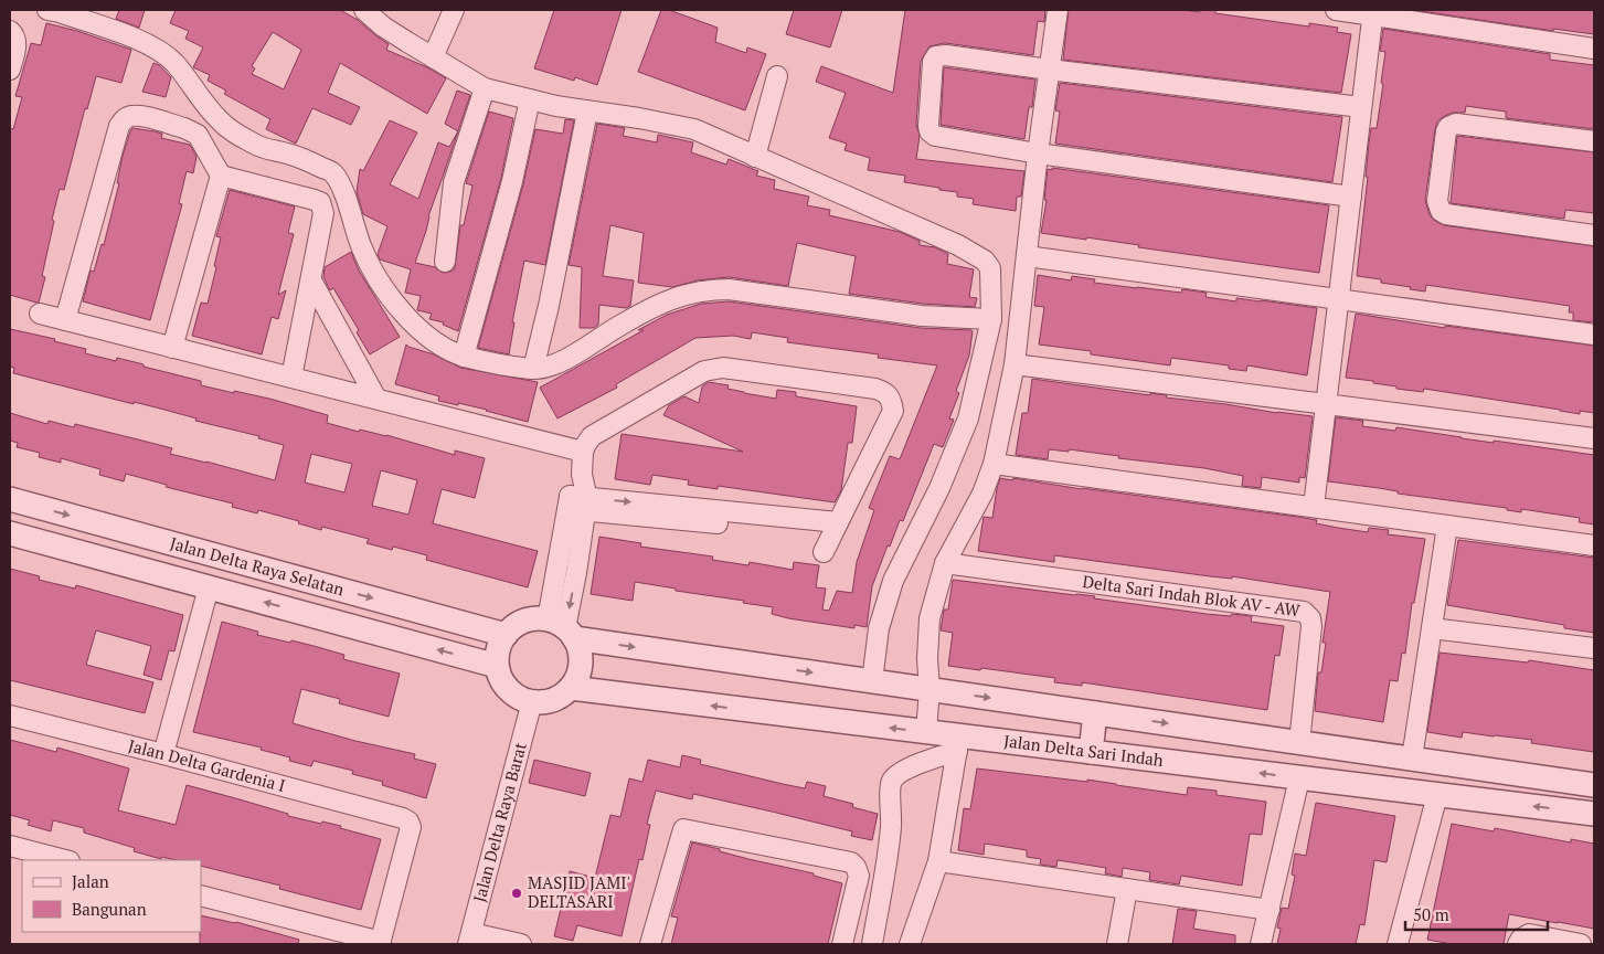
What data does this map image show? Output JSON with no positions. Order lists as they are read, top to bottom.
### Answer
{
  "streets": {
    "street": [
      "Jalan Delta Raya Selatan",
      "Delta Sari Indah Blok AV - AW",
      "Jalan Delta Sari Indah",
      "Jalan Delta Gardenia I",
      "Jalan Delta Raya Barat"
    ]
  },
  "crossings": [
    ["Jalan Delta Raya Selatan", "Jalan Delta Sari Indah"],
    ["Jalan Delta Raya Selatan", "Jalan Delta Raya Barat"],
    ["Jalan Delta Sari Indah", "Jalan Delta Raya Barat"]
  ],
  "places": ["MASJID JAMI' DELTASARI"],
  "legend": ["Jalan", "Bangunan"],
  "scale_bar": "50 m"
}
